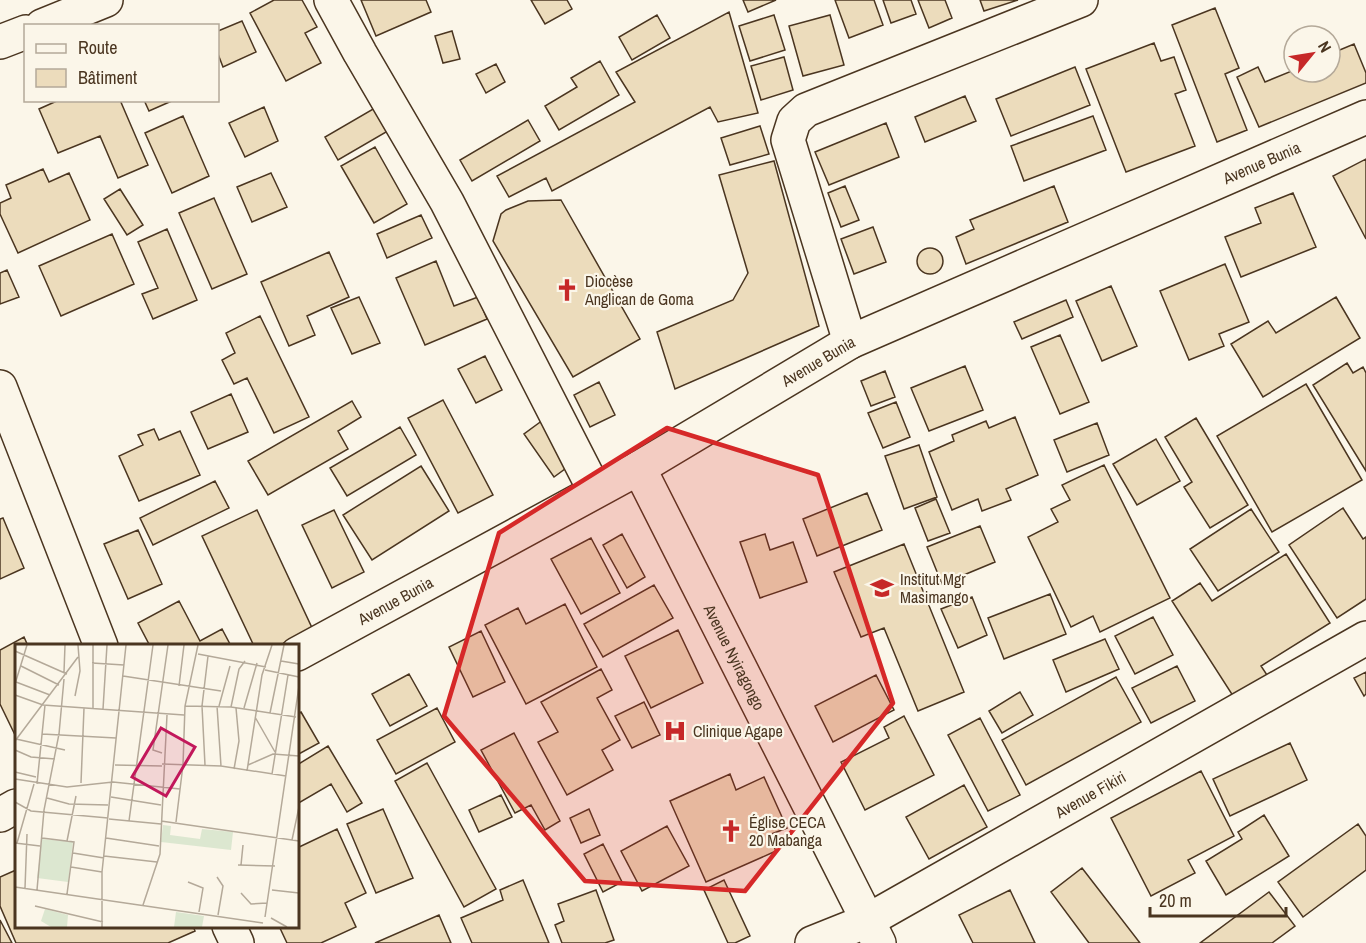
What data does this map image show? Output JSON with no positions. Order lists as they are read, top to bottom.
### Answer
{
  "streets": {
    "street": ["Avenue Bunia", "Avenue Nyiragongo", "Avenue Fikiri"]
  },
  "crossings": [
    ["Avenue Bunia", "Avenue Nyiragongo"],
    ["Avenue Nyiragongo", "Avenue Fikiri"]
  ],
  "places": {
    "church": ["Diocèse Anglican de Goma", "Église CECA 20 Mabanga"],
    "school or university": ["Institut Mgr Masimango"],
    "hospital": ["Clinique Agape"]
  },
  "legend": ["Route", "Bâtiment"],
  "scale_bar": "20 m",
  "north": "top right"
}
